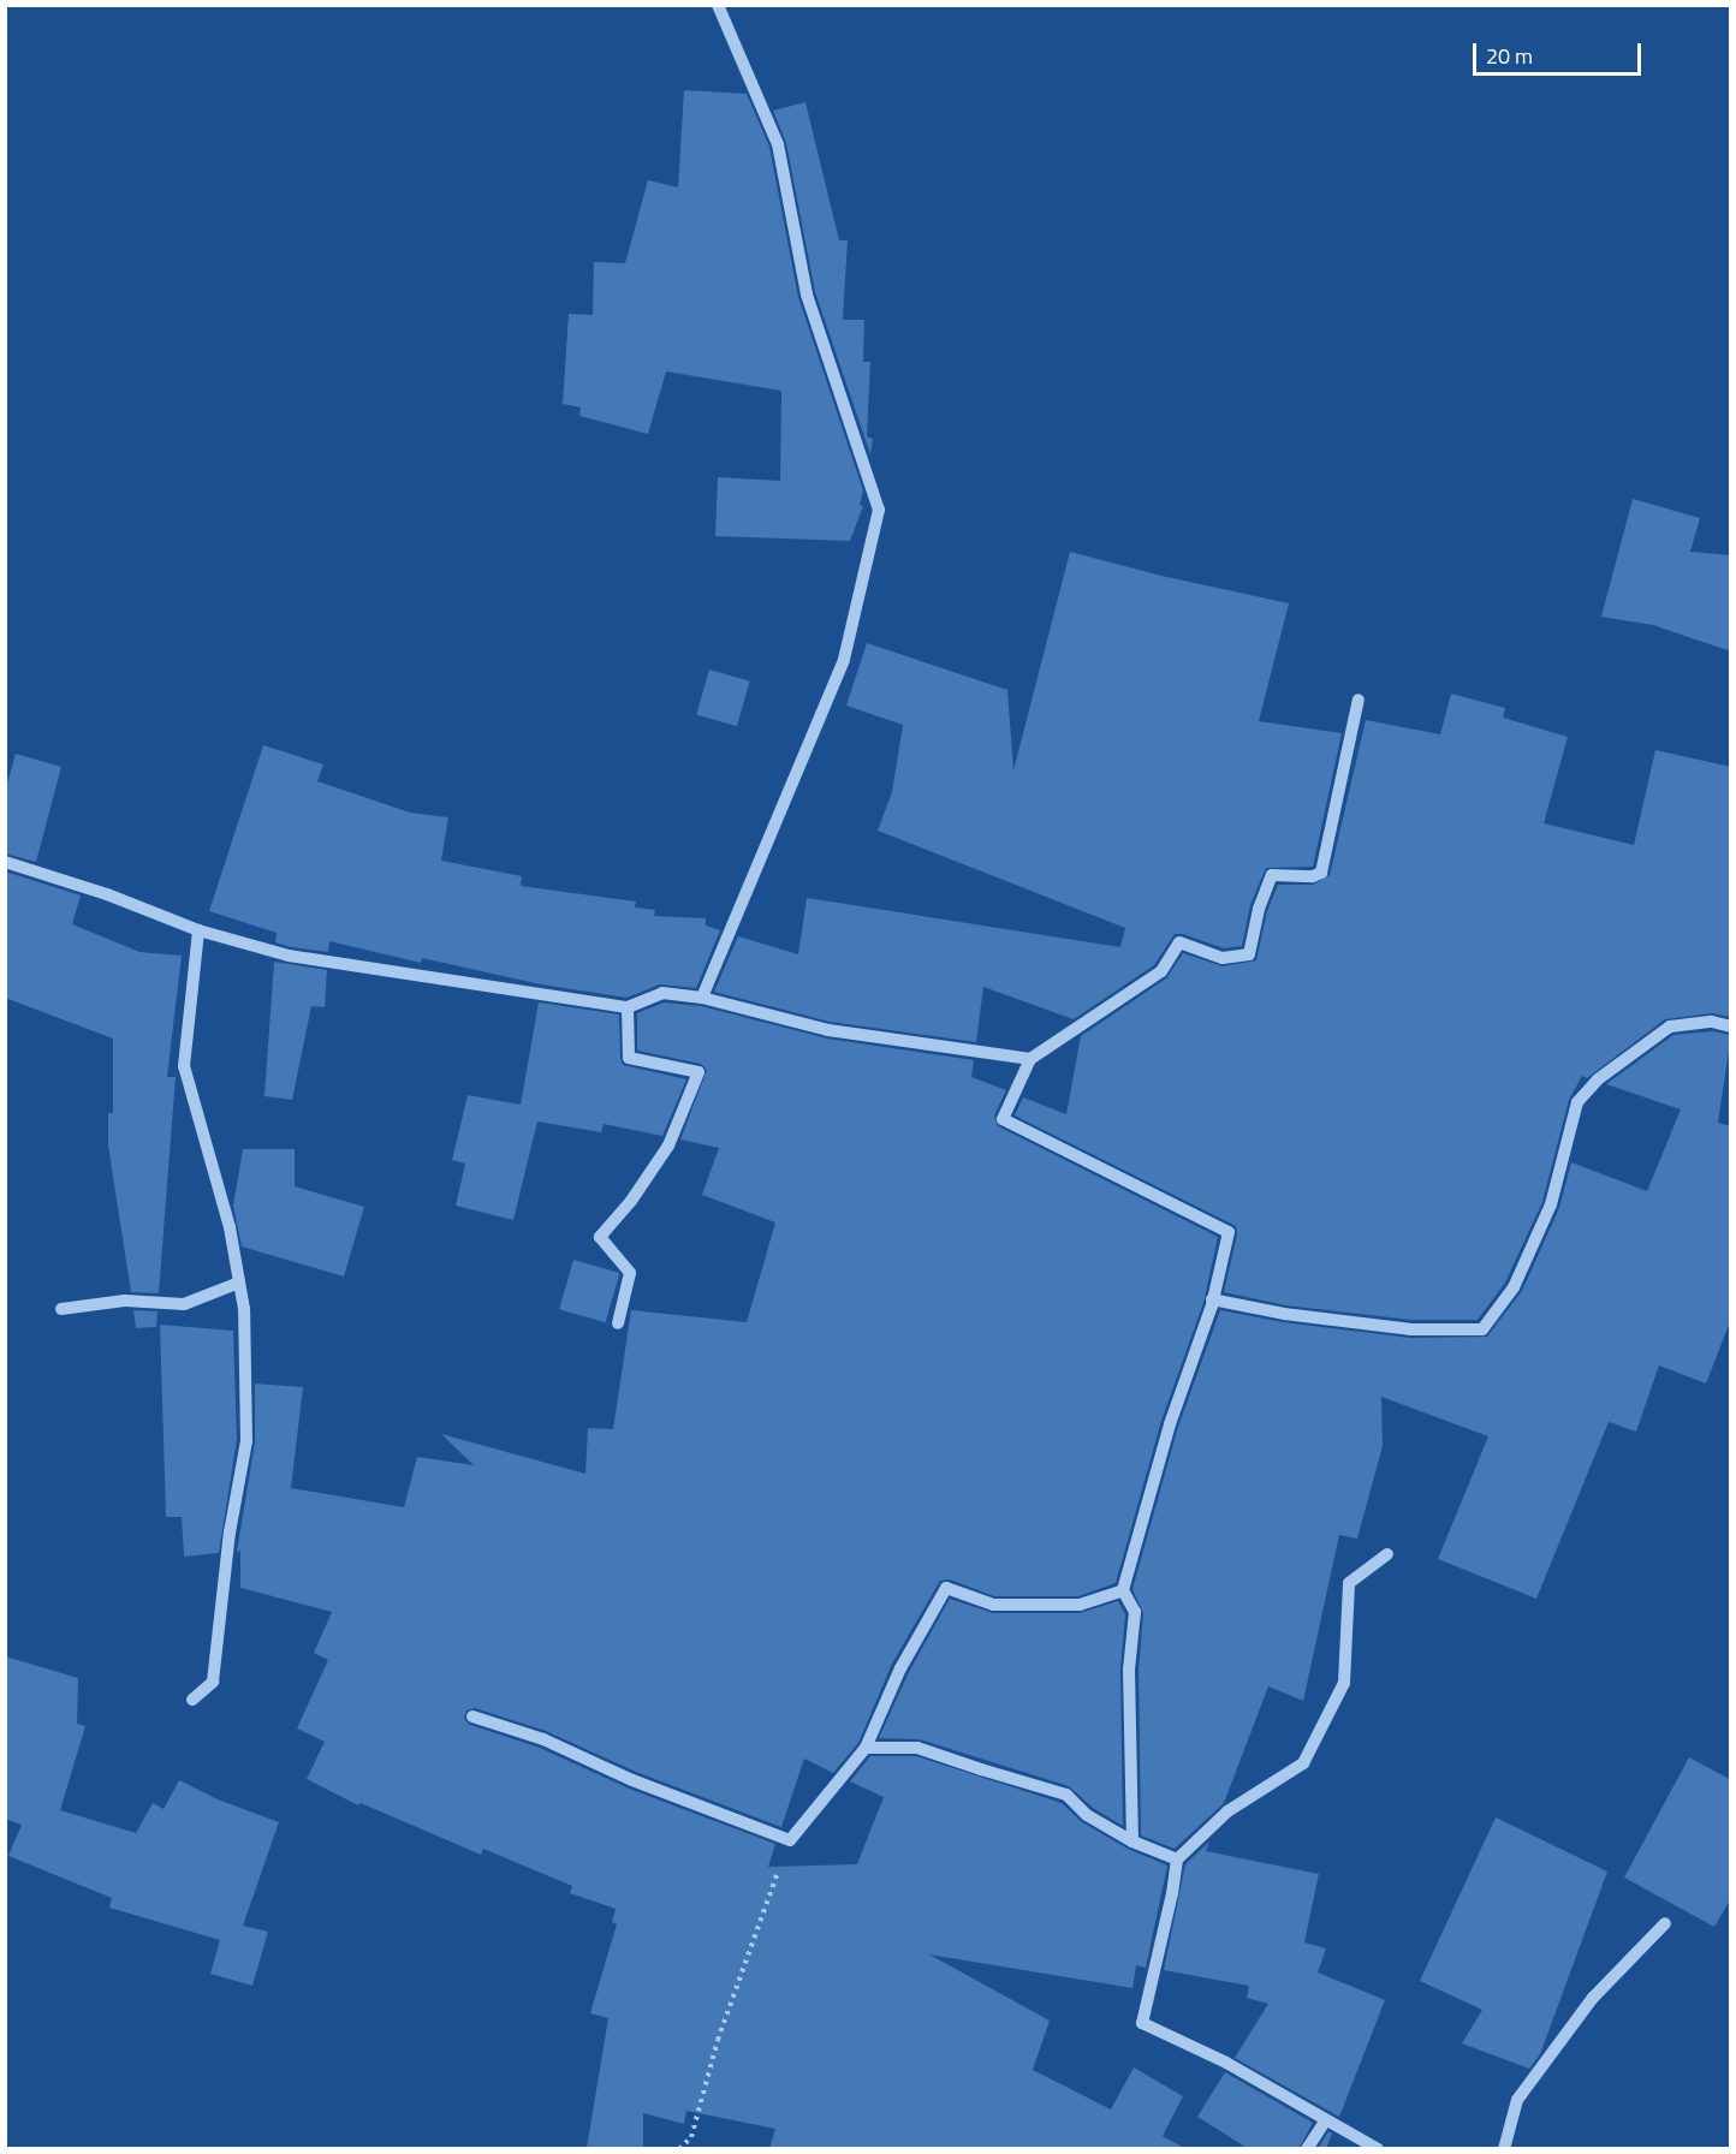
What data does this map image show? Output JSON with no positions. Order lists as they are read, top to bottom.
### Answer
{
  "scale_bar": "20 m"
}
